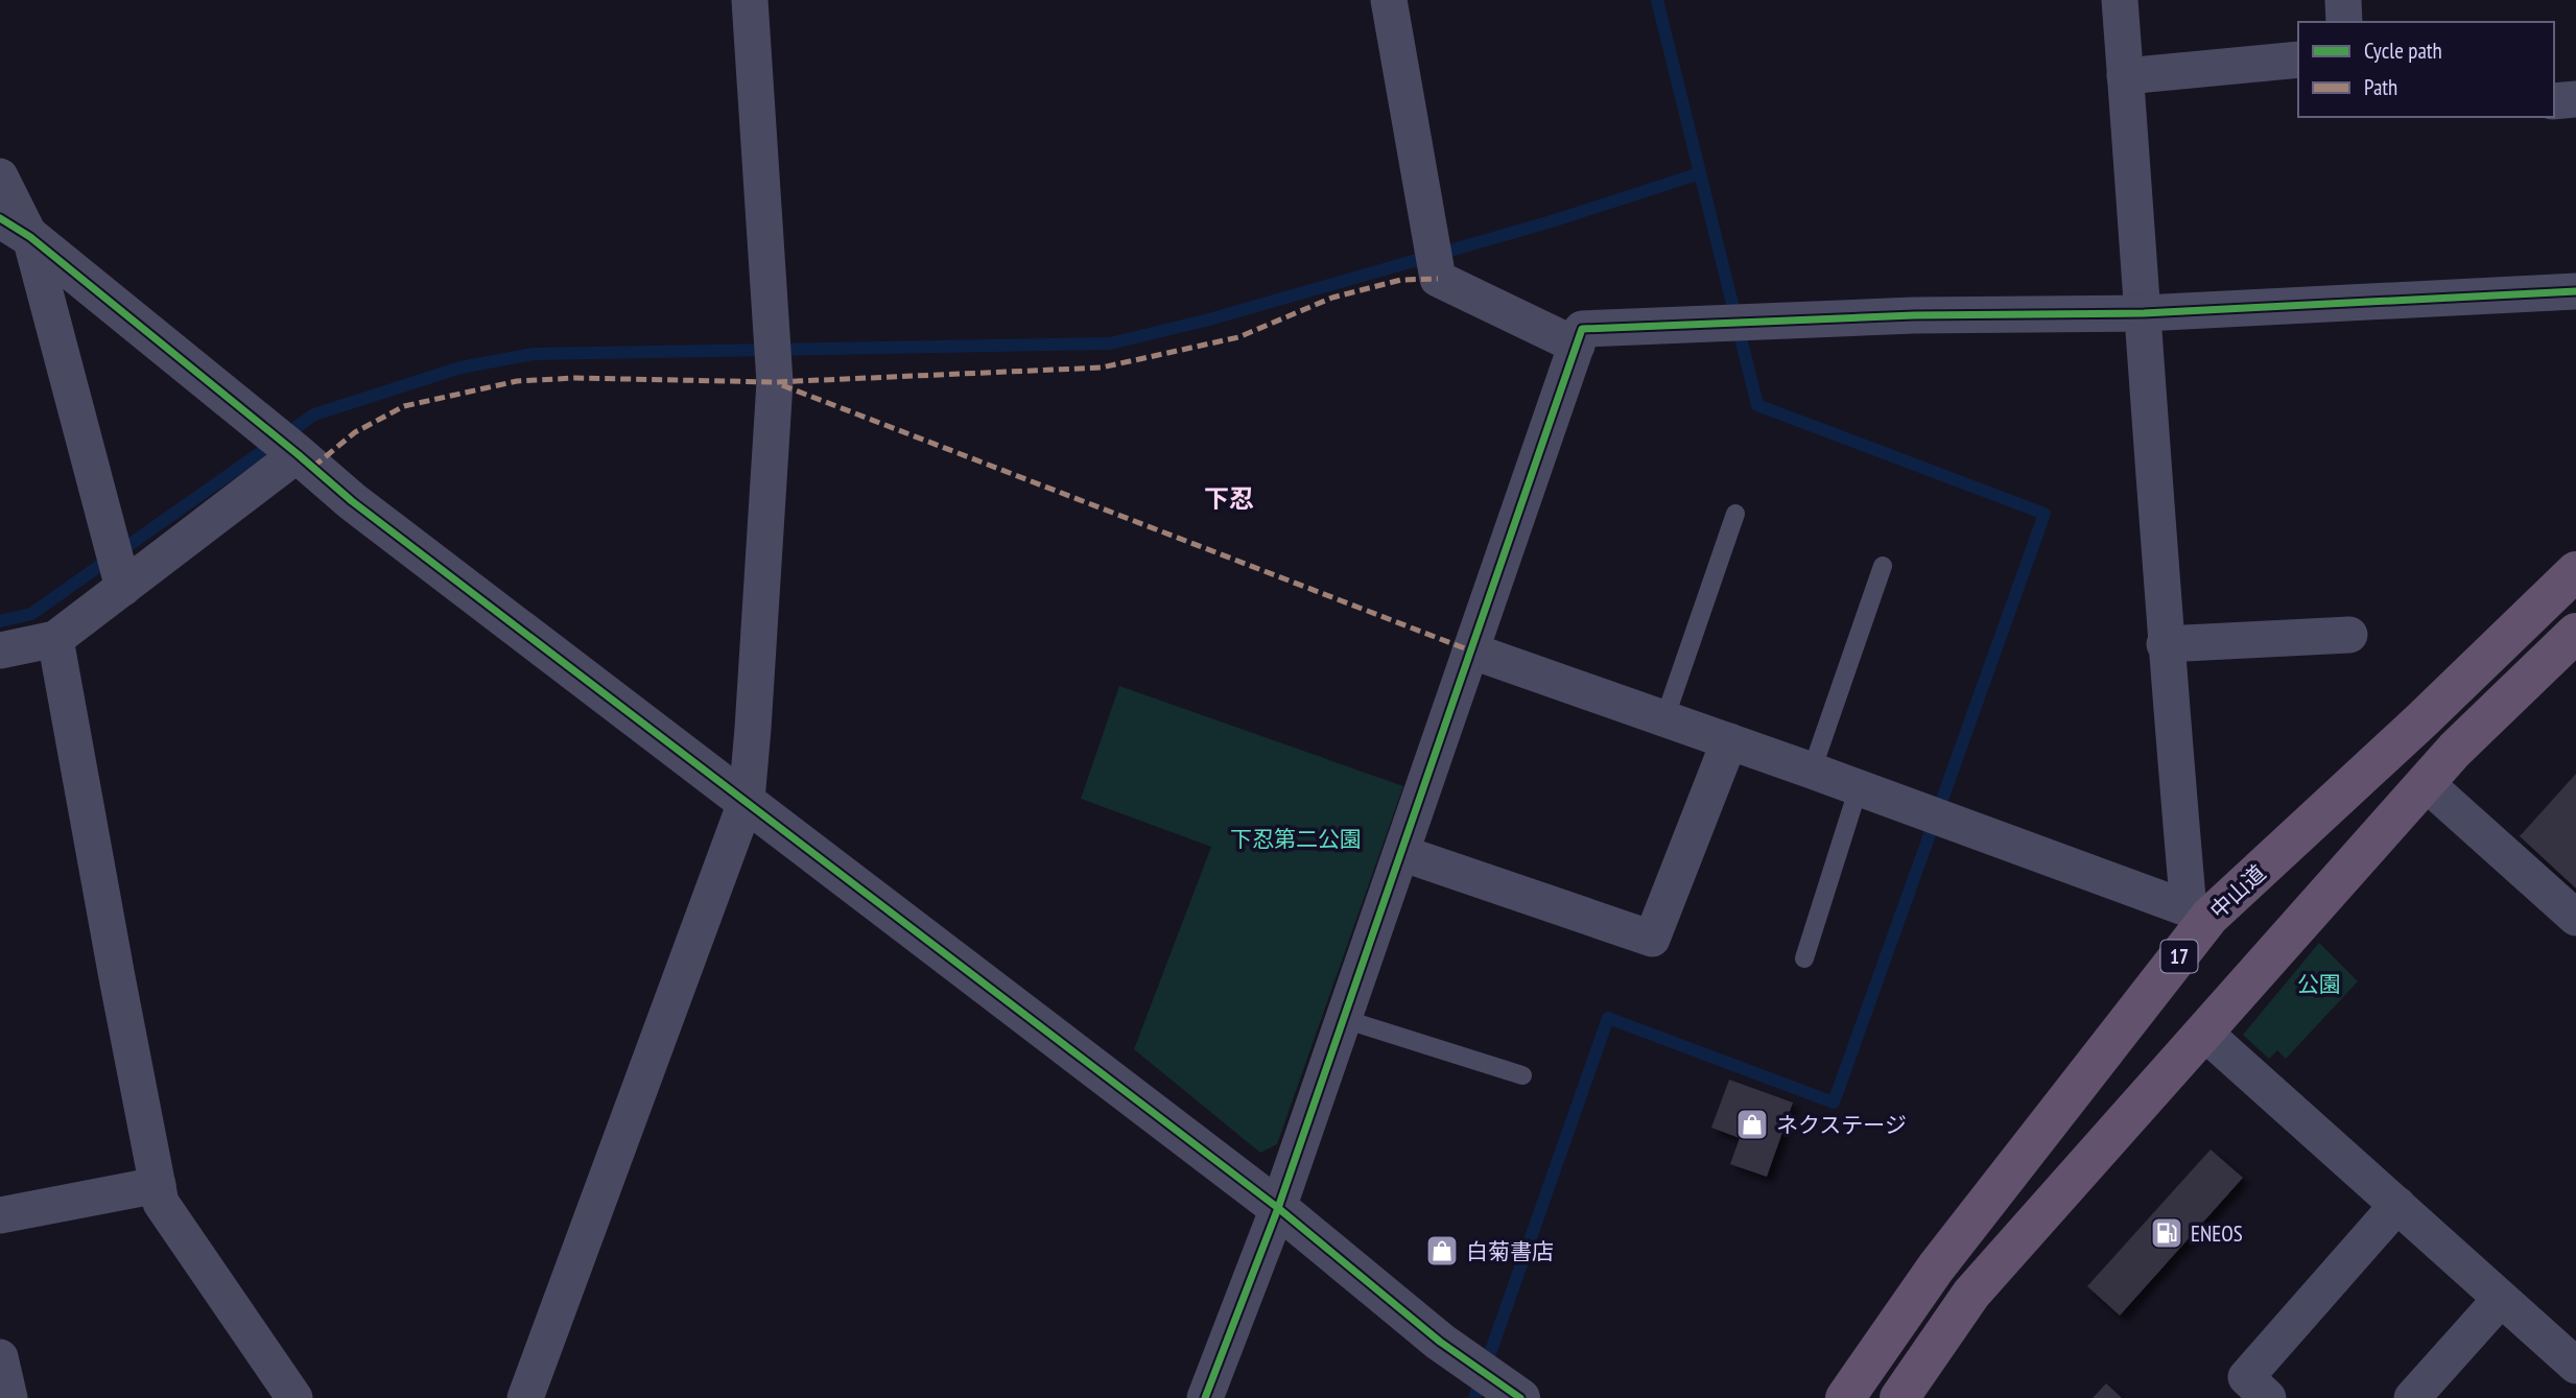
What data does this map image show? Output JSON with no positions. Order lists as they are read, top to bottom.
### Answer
{
  "streets": {
    "highway": ["中山道", "17"]
  },
  "districts": ["下忍"],
  "parks": ["下忍第二公園", "公園"],
  "places": {
    "shop": ["ネクステージ", "白菊書店"],
    "fuel station": ["ENEOS"]
  },
  "legend": ["Cycle path", "Path"]
}
